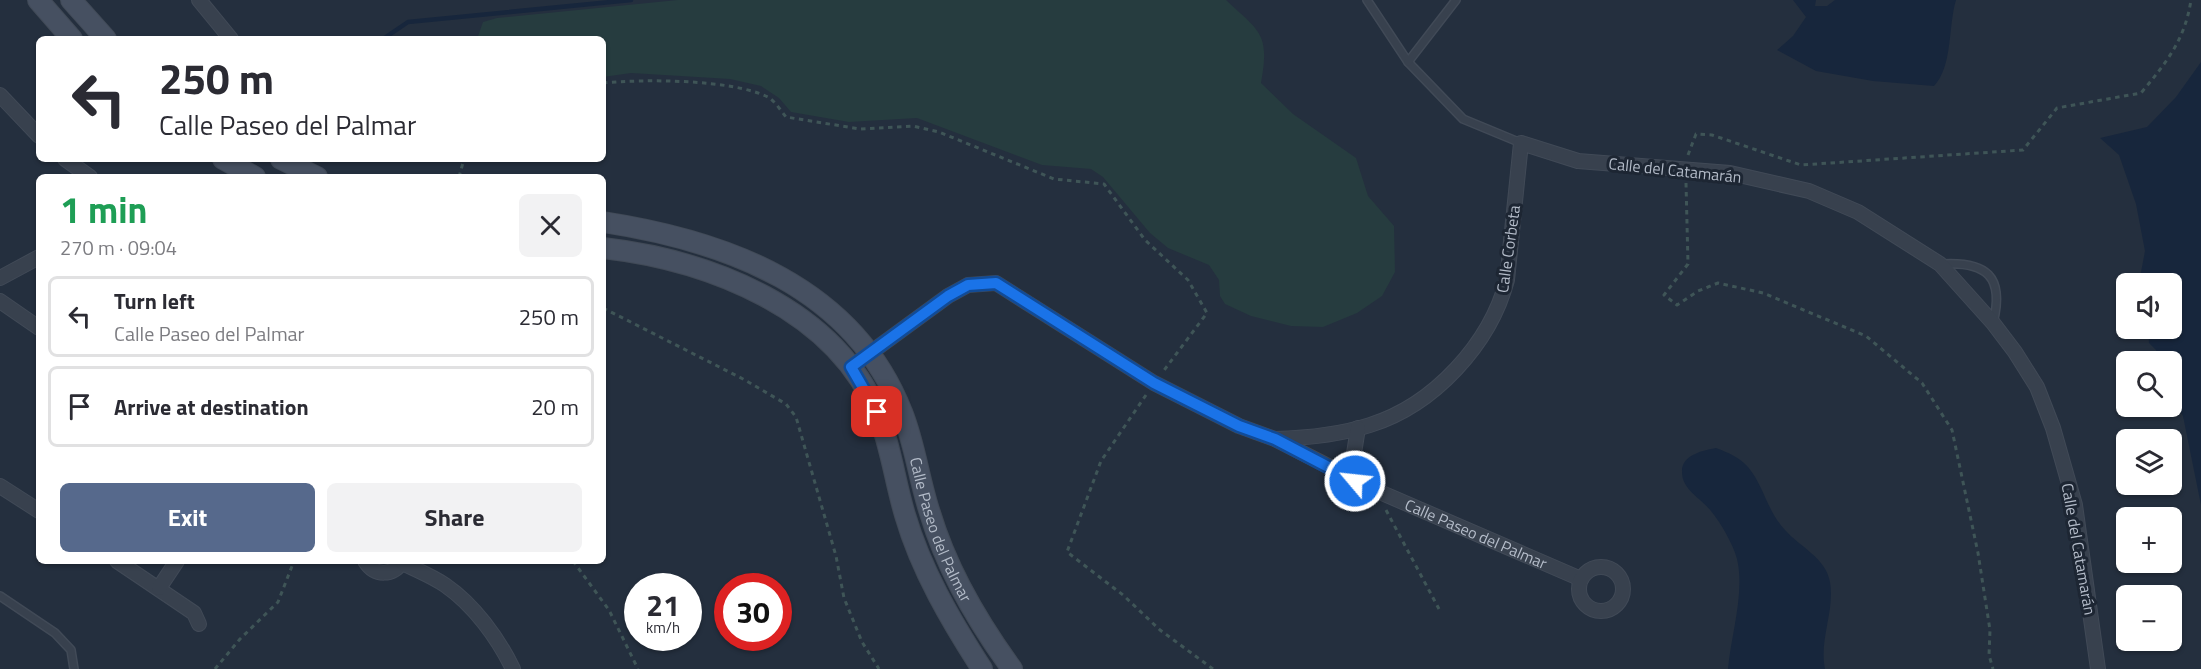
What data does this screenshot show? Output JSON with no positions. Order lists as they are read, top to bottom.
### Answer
{
  "streets": {
    "street": ["Calle del Catamarán", "Calle Corbeta", "Calle Paseo del Palmar"]
  },
  "crossings": [
    ["Calle del Catamarán", "Calle Corbeta"],
    ["Calle Corbeta", "Calle Paseo del Palmar"]
  ],
  "page": {
    "turn": ["250 m", "Calle Paseo del Palmar"],
    "heading": ["1 min", "270 m · 09:04"],
    "map_buttons": ["+", "−"],
    "list": [
      {
        "name": "Turn left",
        "note": "Calle Paseo del Palmar",
        "value": "250 m"
      },
      {
        "name": "Arrive at destination",
        "value": "20 m"
      }
    ],
    "buttons": ["Exit", "Share"],
    "speed": "21 km/h",
    "limit": "30"
  }
}
